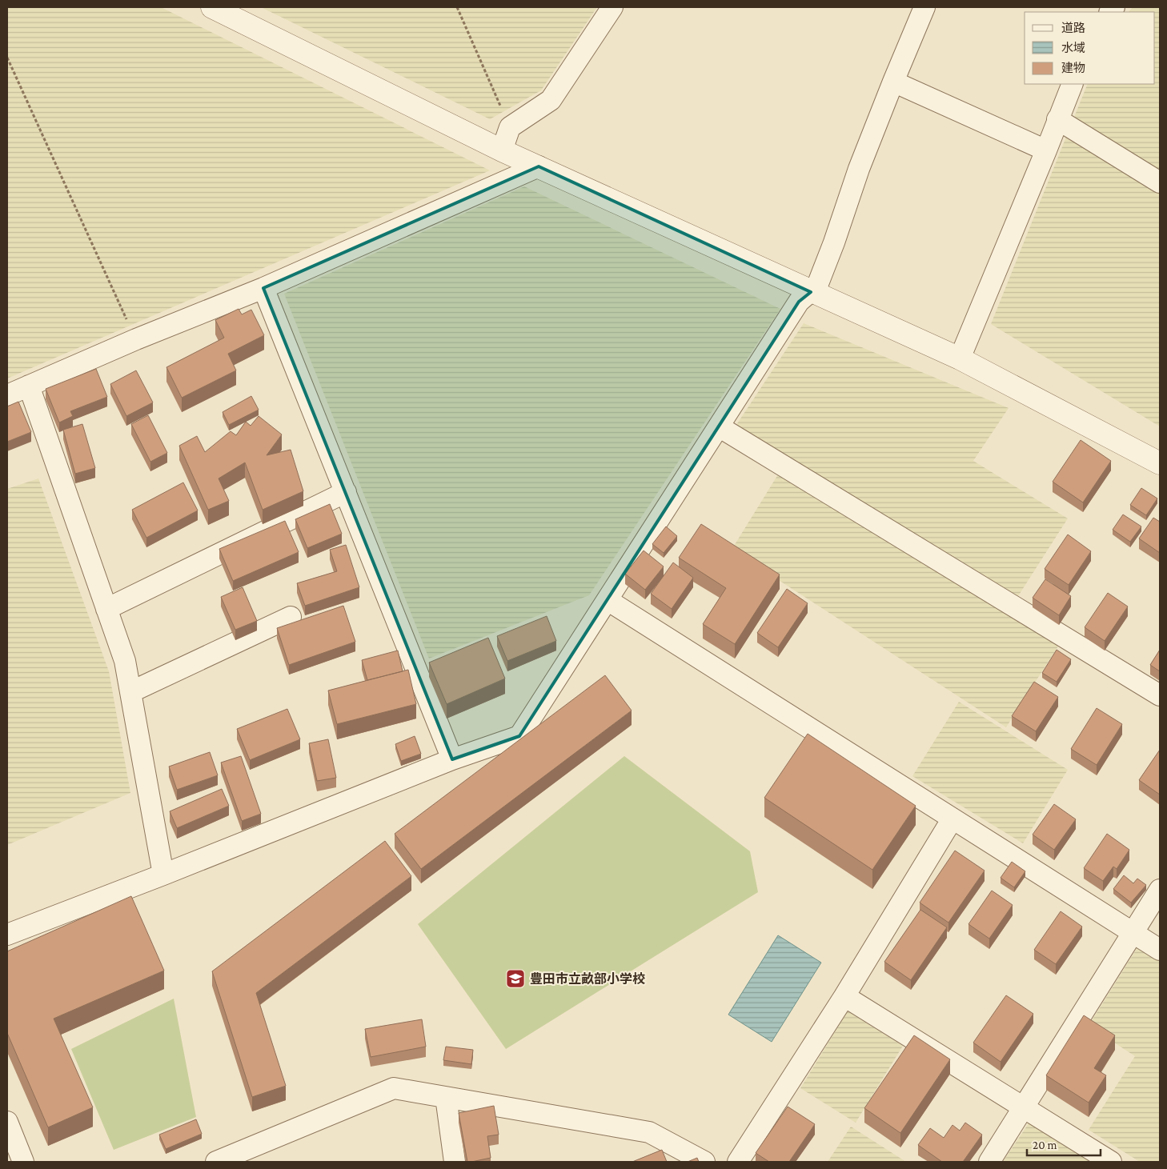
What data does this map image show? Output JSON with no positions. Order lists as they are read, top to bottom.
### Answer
{
  "places": {
    "school or university": ["豊田市立畝部小学校"]
  },
  "legend": ["道路", "水域", "建物"],
  "scale_bar": "20 m"
}
